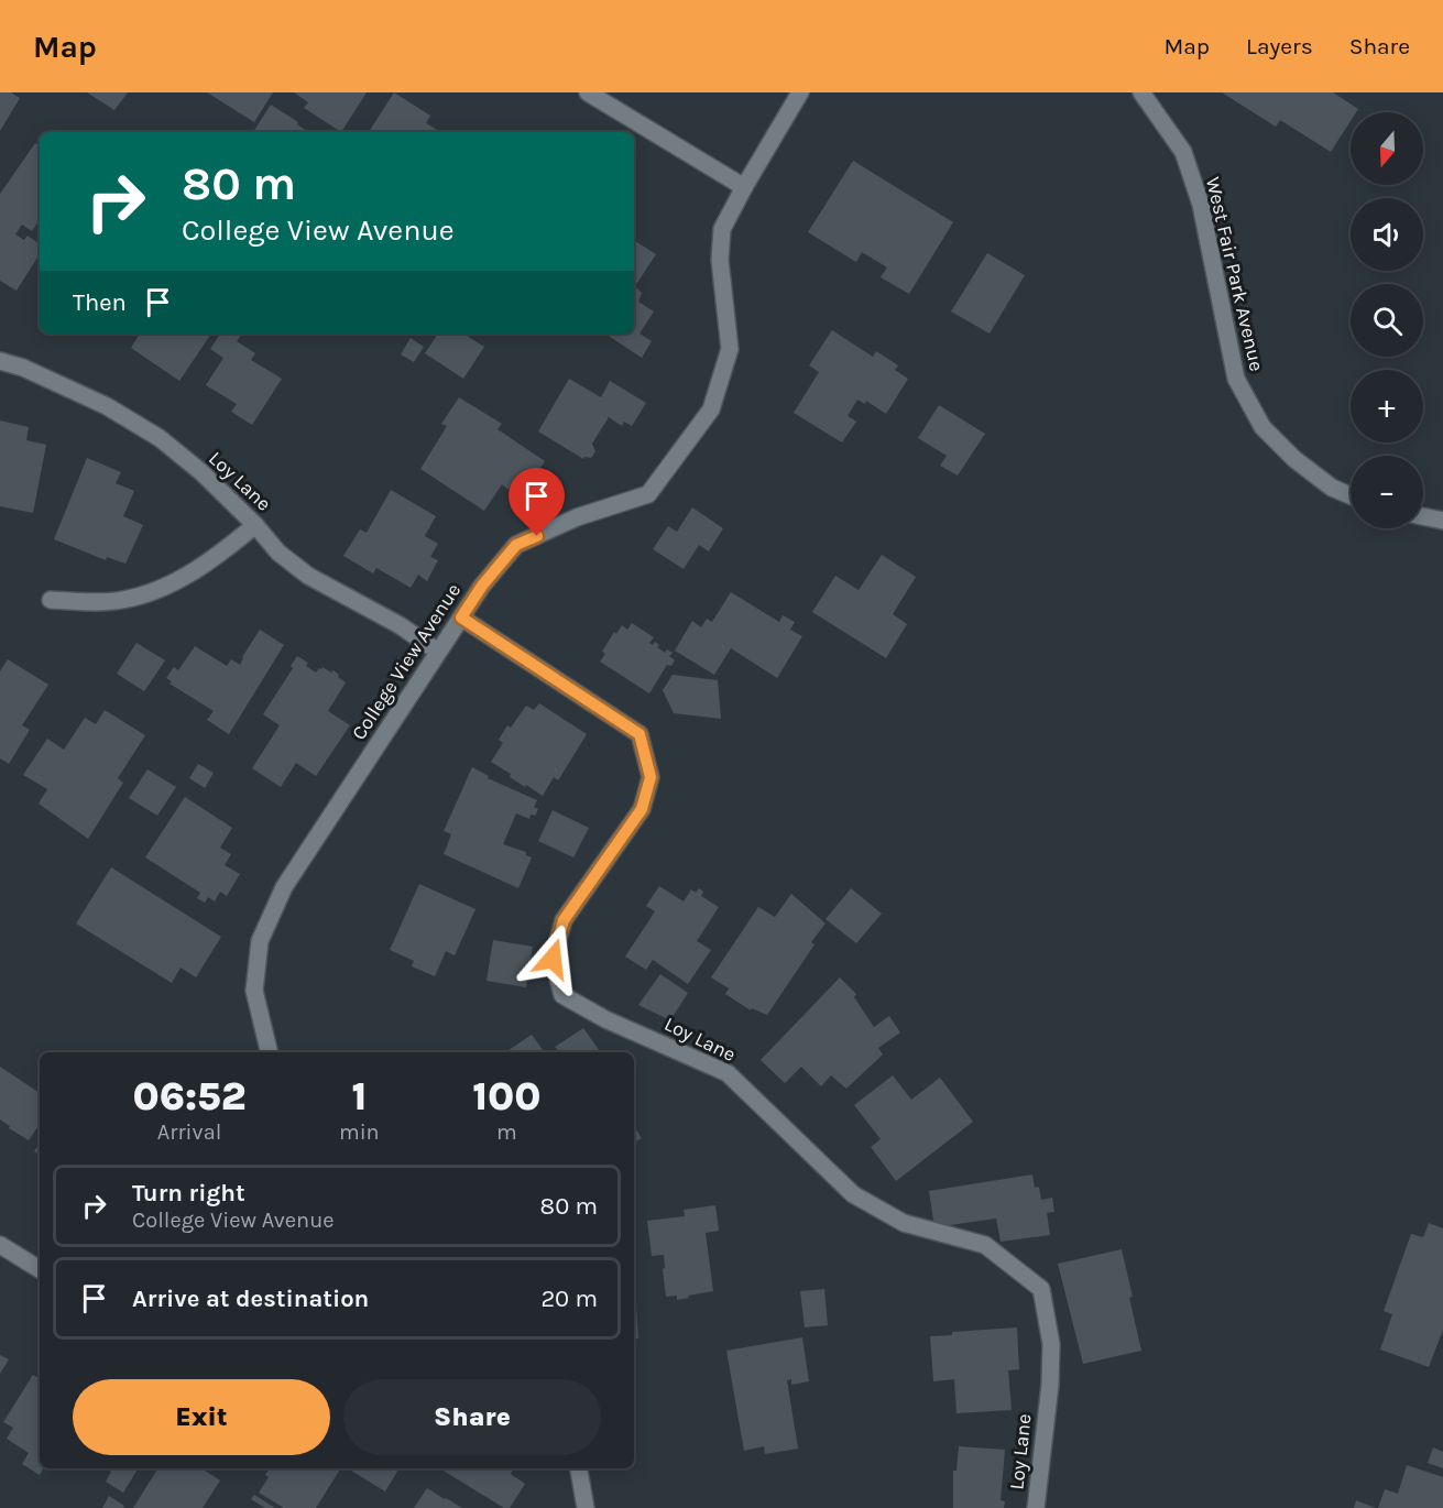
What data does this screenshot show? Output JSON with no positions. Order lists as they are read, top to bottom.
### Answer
{
  "streets": {
    "street": ["West Fair Park Avenue", "Loy Lane", "College View Avenue"]
  },
  "crossings": [
    ["Loy Lane", "College View Avenue"]
  ],
  "north": "bottom",
  "page": {
    "header": "Map",
    "nav": ["Map", "Layers", "Share"],
    "map_buttons": ["+", "−"],
    "turn": ["80 m", "College View Avenue"],
    "then": "Then",
    "eta": [
      "06:52",
      "Arrival",
      "1",
      "min",
      "100",
      "m"
    ],
    "list": [
      {
        "name": "Turn right",
        "note": "College View Avenue",
        "value": "80 m"
      },
      {
        "name": "Arrive at destination",
        "value": "20 m"
      }
    ],
    "buttons": ["Exit", "Share"]
  }
}
